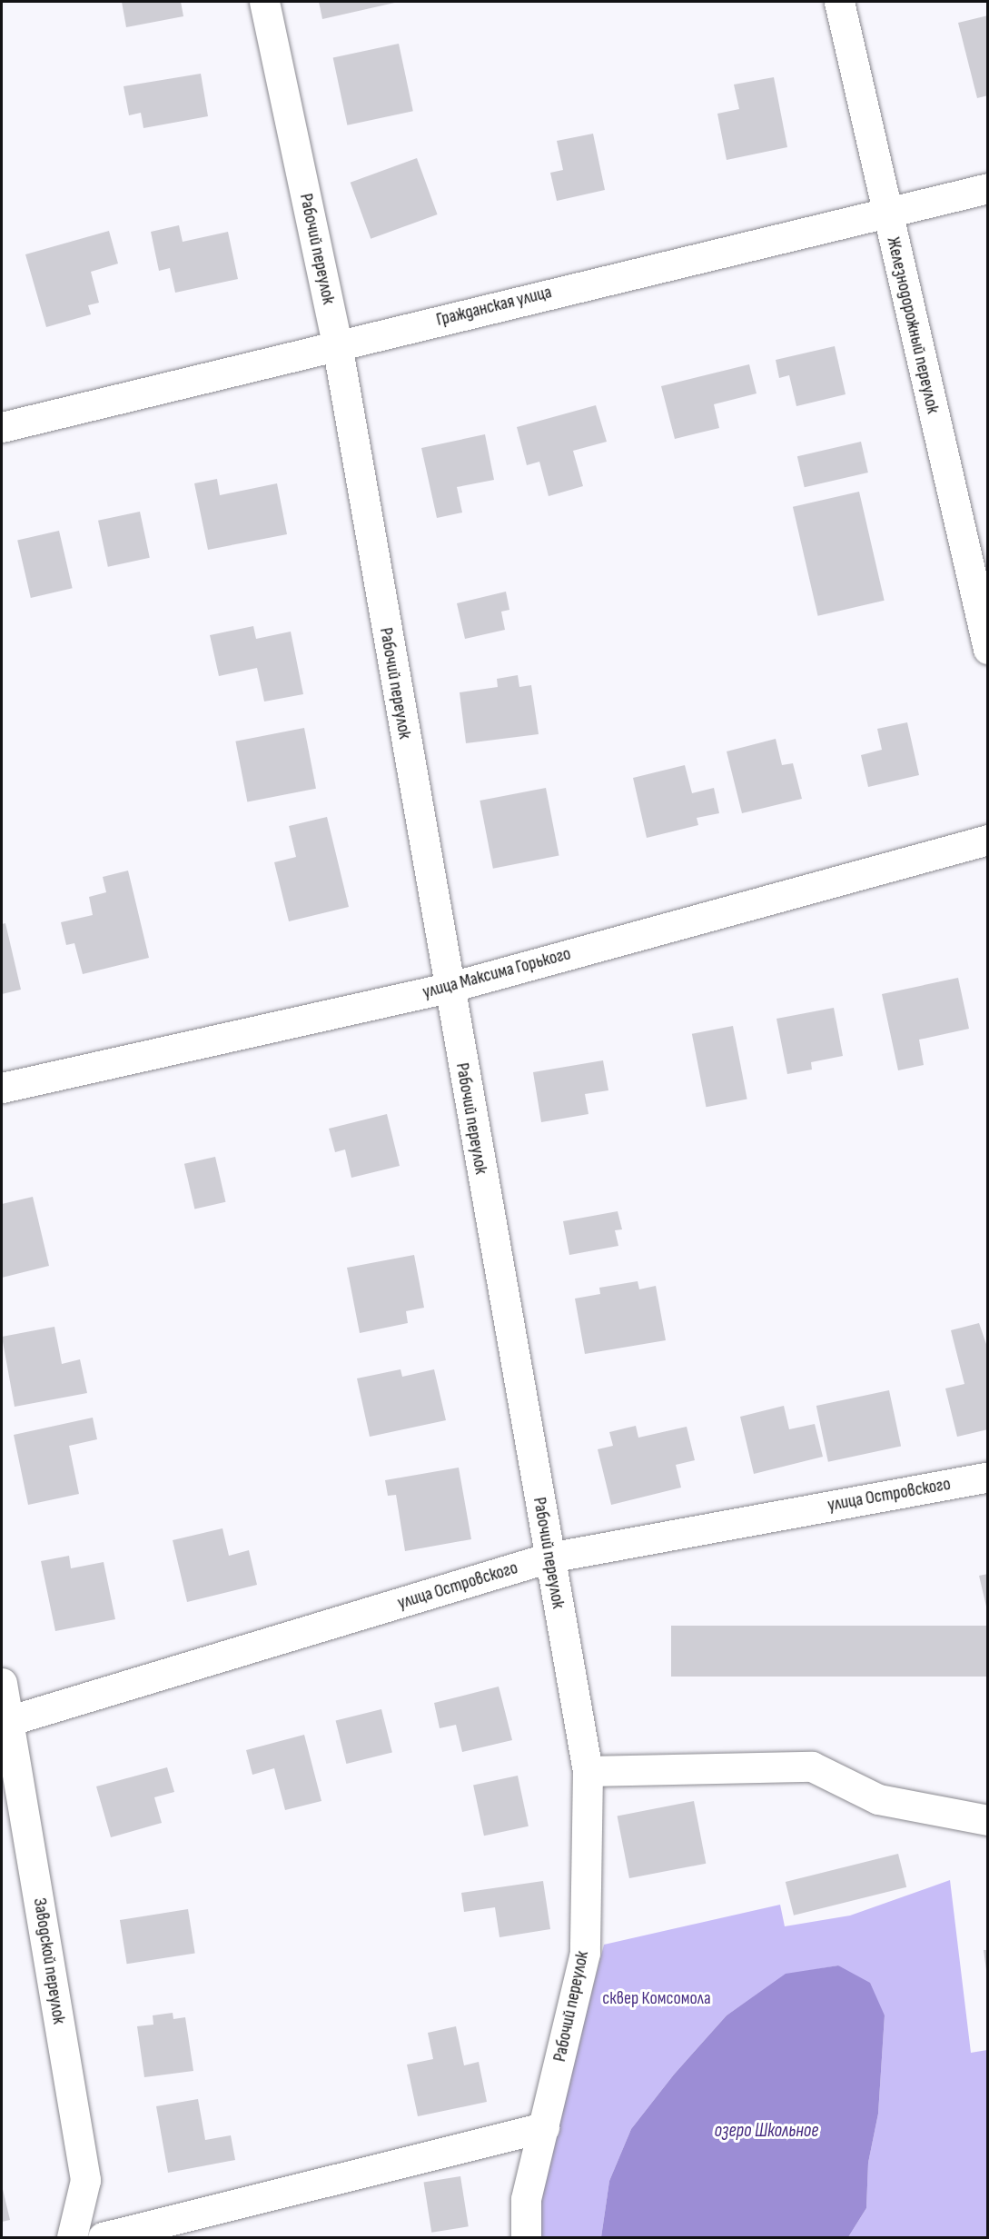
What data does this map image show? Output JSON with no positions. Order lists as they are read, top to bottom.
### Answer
{
  "streets": {
    "street": [
      "Рабочий переулок",
      "Гражданская улица",
      "Железнодорожный переулок",
      "улица Максима Горького",
      "улица Островского",
      "Заводской переулок"
    ]
  },
  "crossings": [
    ["Рабочий переулок", "Гражданская улица"],
    ["Рабочий переулок", "улица Максима Горького"],
    ["Рабочий переулок", "улица Островского"],
    ["Гражданская улица", "Железнодорожный переулок"],
    ["улица Островского", "Заводской переулок"]
  ],
  "water": ["озеро Школьное"],
  "parks": ["сквер Комсомола"]
}
